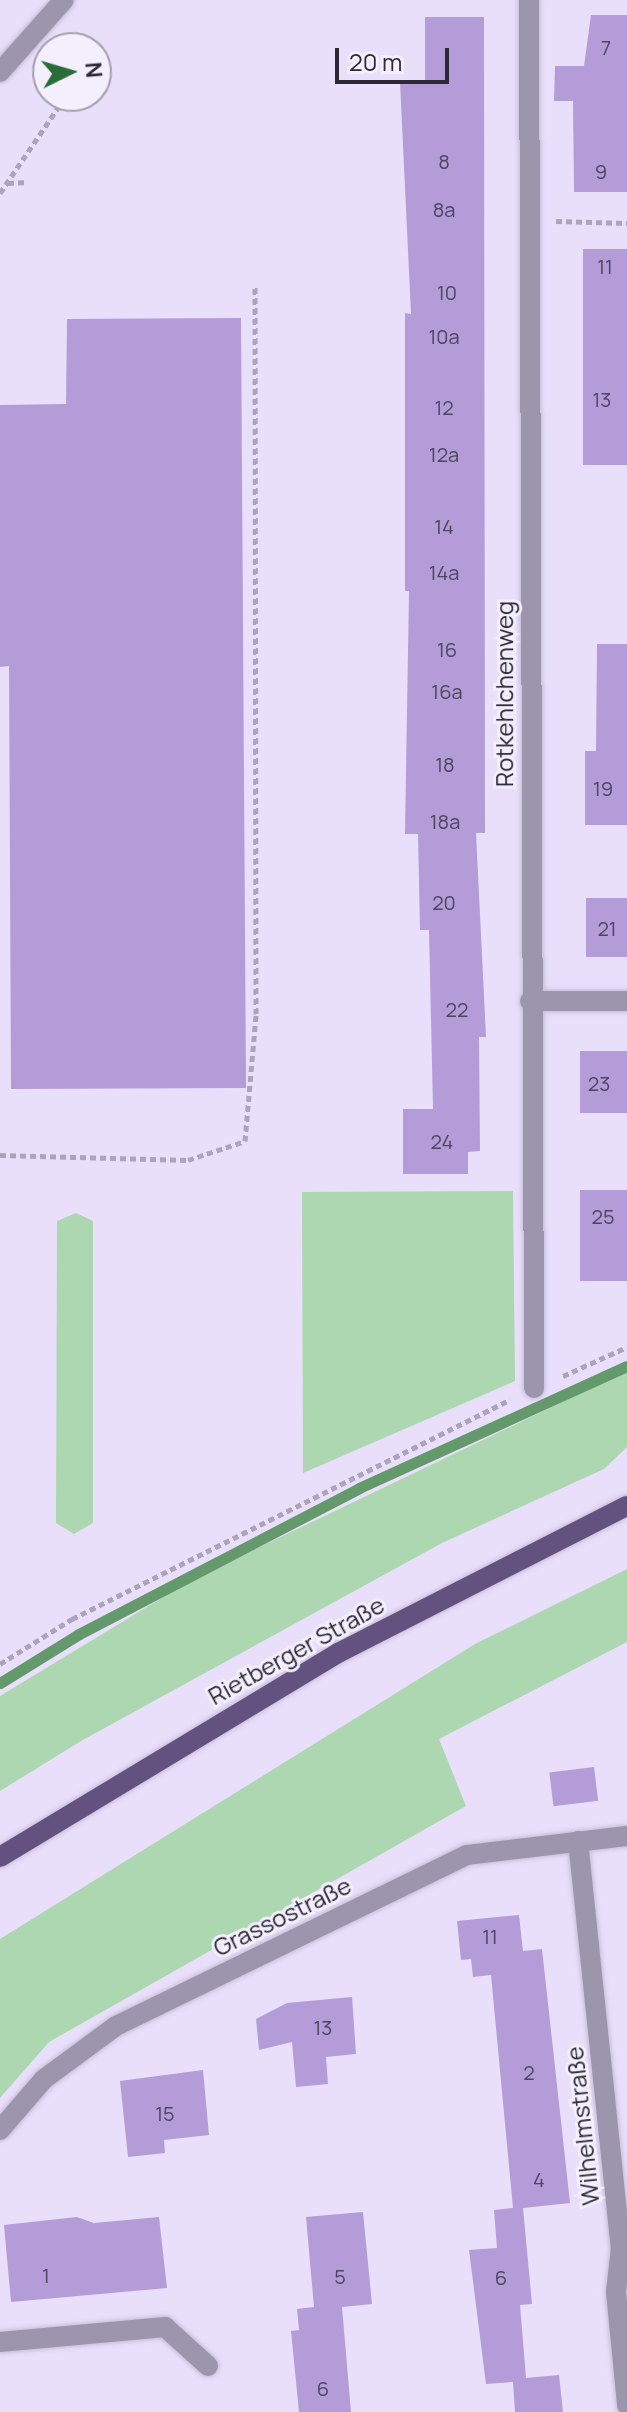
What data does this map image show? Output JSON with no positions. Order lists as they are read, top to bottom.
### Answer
{
  "streets": {
    "main road": ["Rietberger Straße"],
    "street": ["Rotkehlchenweg", "Grassostraße", "Wilhelmstraße"]
  },
  "crossings": [
    ["Grassostraße", "Wilhelmstraße"]
  ],
  "house_numbers": [
    "7",
    "8",
    "9",
    "8a",
    "11",
    "10",
    "10a",
    "13",
    "12",
    "12a",
    "14",
    "14a",
    "16",
    "16a",
    "18",
    "19",
    "18a",
    "20",
    "21",
    "22",
    "23",
    "24",
    "25",
    "11",
    "13",
    "2",
    "15",
    "4",
    "1",
    "5",
    "6",
    "6"
  ],
  "scale_bar": "20 m",
  "north": "right"
}
